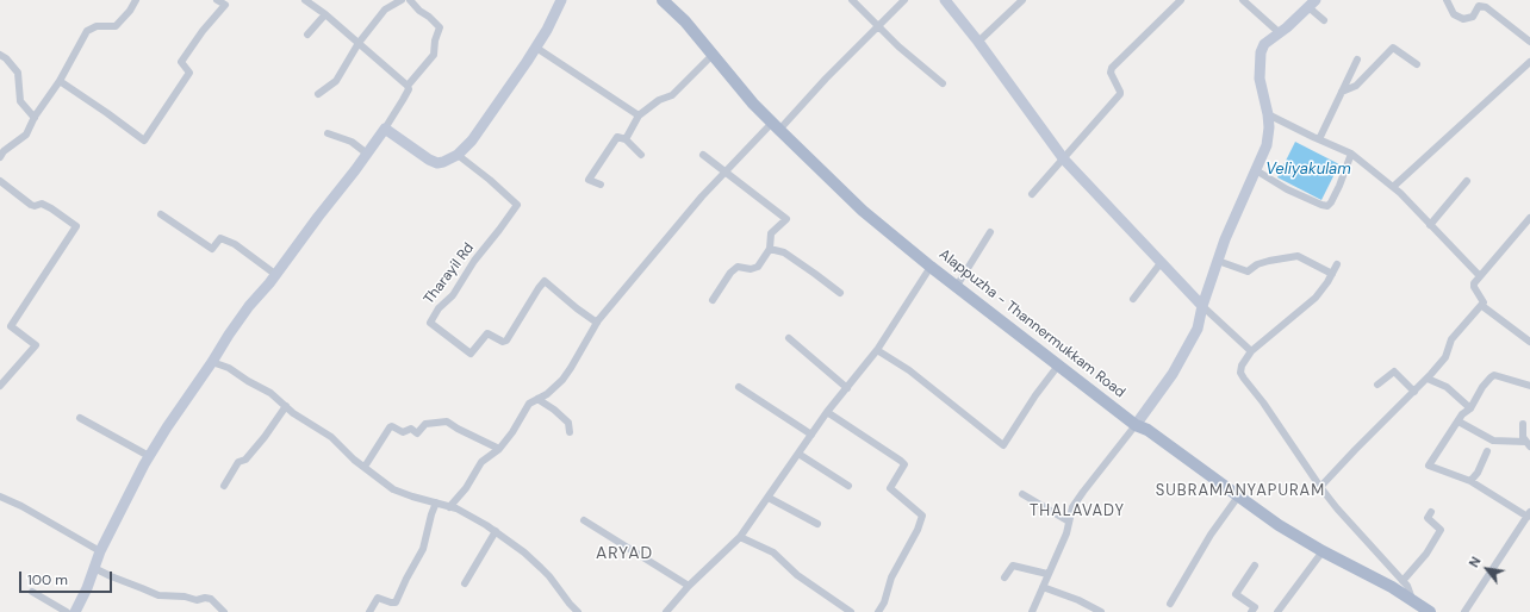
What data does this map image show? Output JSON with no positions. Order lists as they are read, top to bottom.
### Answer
{
  "streets": {
    "main road": ["Alappuzha - Thannermukkam Road"],
    "street": ["Tharayil Rd"]
  },
  "districts": ["SUBRAMANYAPURAM", "THALAVADY", "ARYAD"],
  "water": ["Veliyakulam"],
  "scale_bar": "100 m",
  "north": "top left"
}
